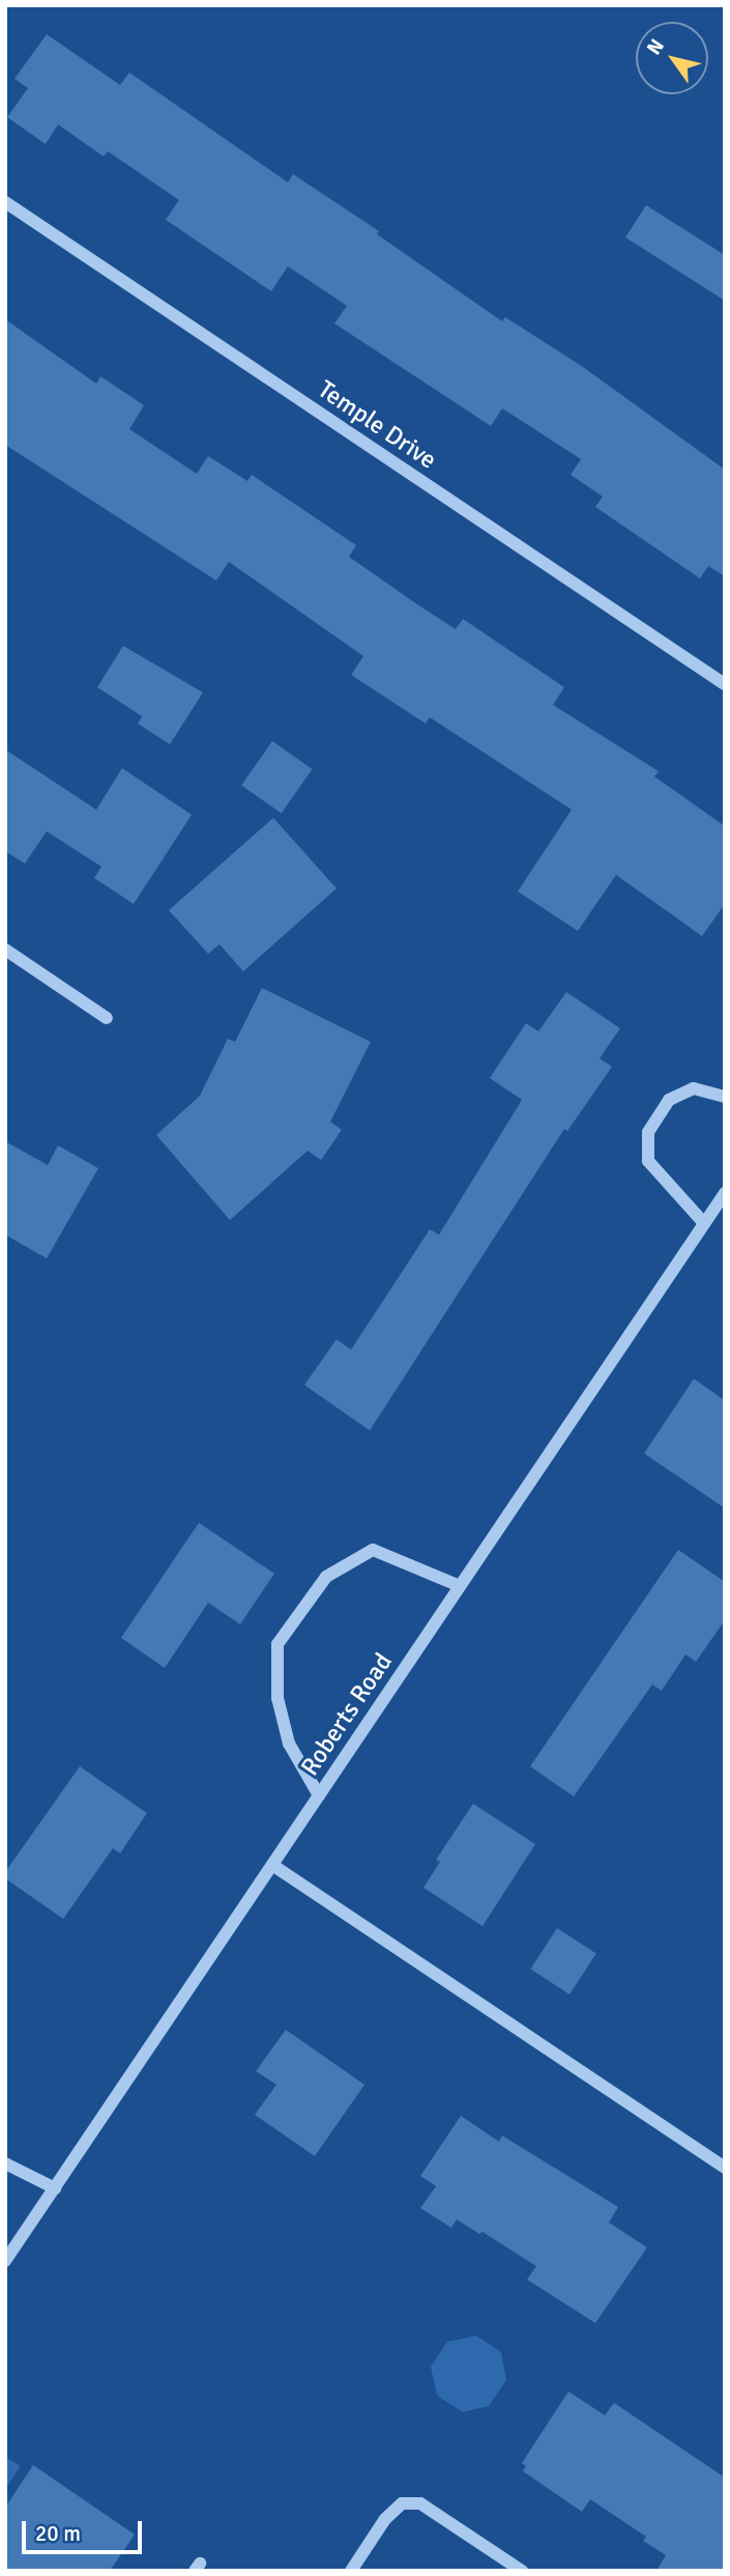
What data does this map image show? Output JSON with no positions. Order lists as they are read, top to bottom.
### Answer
{
  "streets": {
    "street": ["Temple Drive", "Roberts Road"]
  },
  "scale_bar": "20 m",
  "north": "top left"
}
